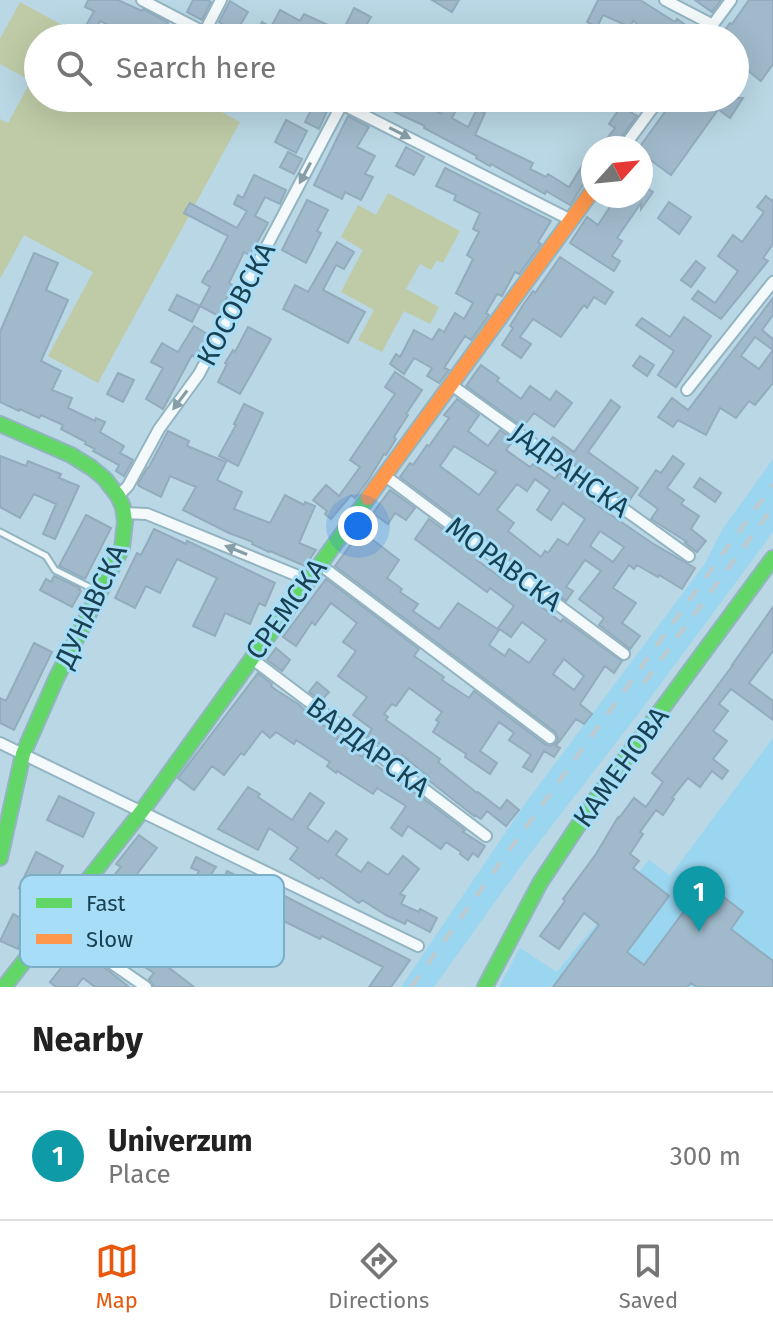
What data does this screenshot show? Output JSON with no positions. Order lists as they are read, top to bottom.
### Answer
{
  "streets": {
    "street": [
      "КОСОВСКА",
      "ЈАДРАНСКА",
      "МОРАВСКА",
      "ДУНАВСКА",
      "СРЕМСКА",
      "ВАРДАРСКА",
      "КАМЕНОВА"
    ]
  },
  "crossings": [
    ["КОСОВСКА", "ДУНАВСКА"],
    ["ЈАДРАНСКА", "СРЕМСКА"],
    ["МОРАВСКА", "СРЕМСКА"],
    ["СРЕМСКА", "ВАРДАРСКА"]
  ],
  "one_way": ["КОСОВСКА"],
  "legend": ["Fast", "Slow"],
  "north": "top right",
  "page": {
    "search": "Search here",
    "pins": "1",
    "heading": "Nearby",
    "list": [
      {
        "mark": "1",
        "name": "Univerzum",
        "note": "Place",
        "value": "300 m"
      }
    ],
    "nav": ["Map", "Directions", "Saved"]
  }
}
